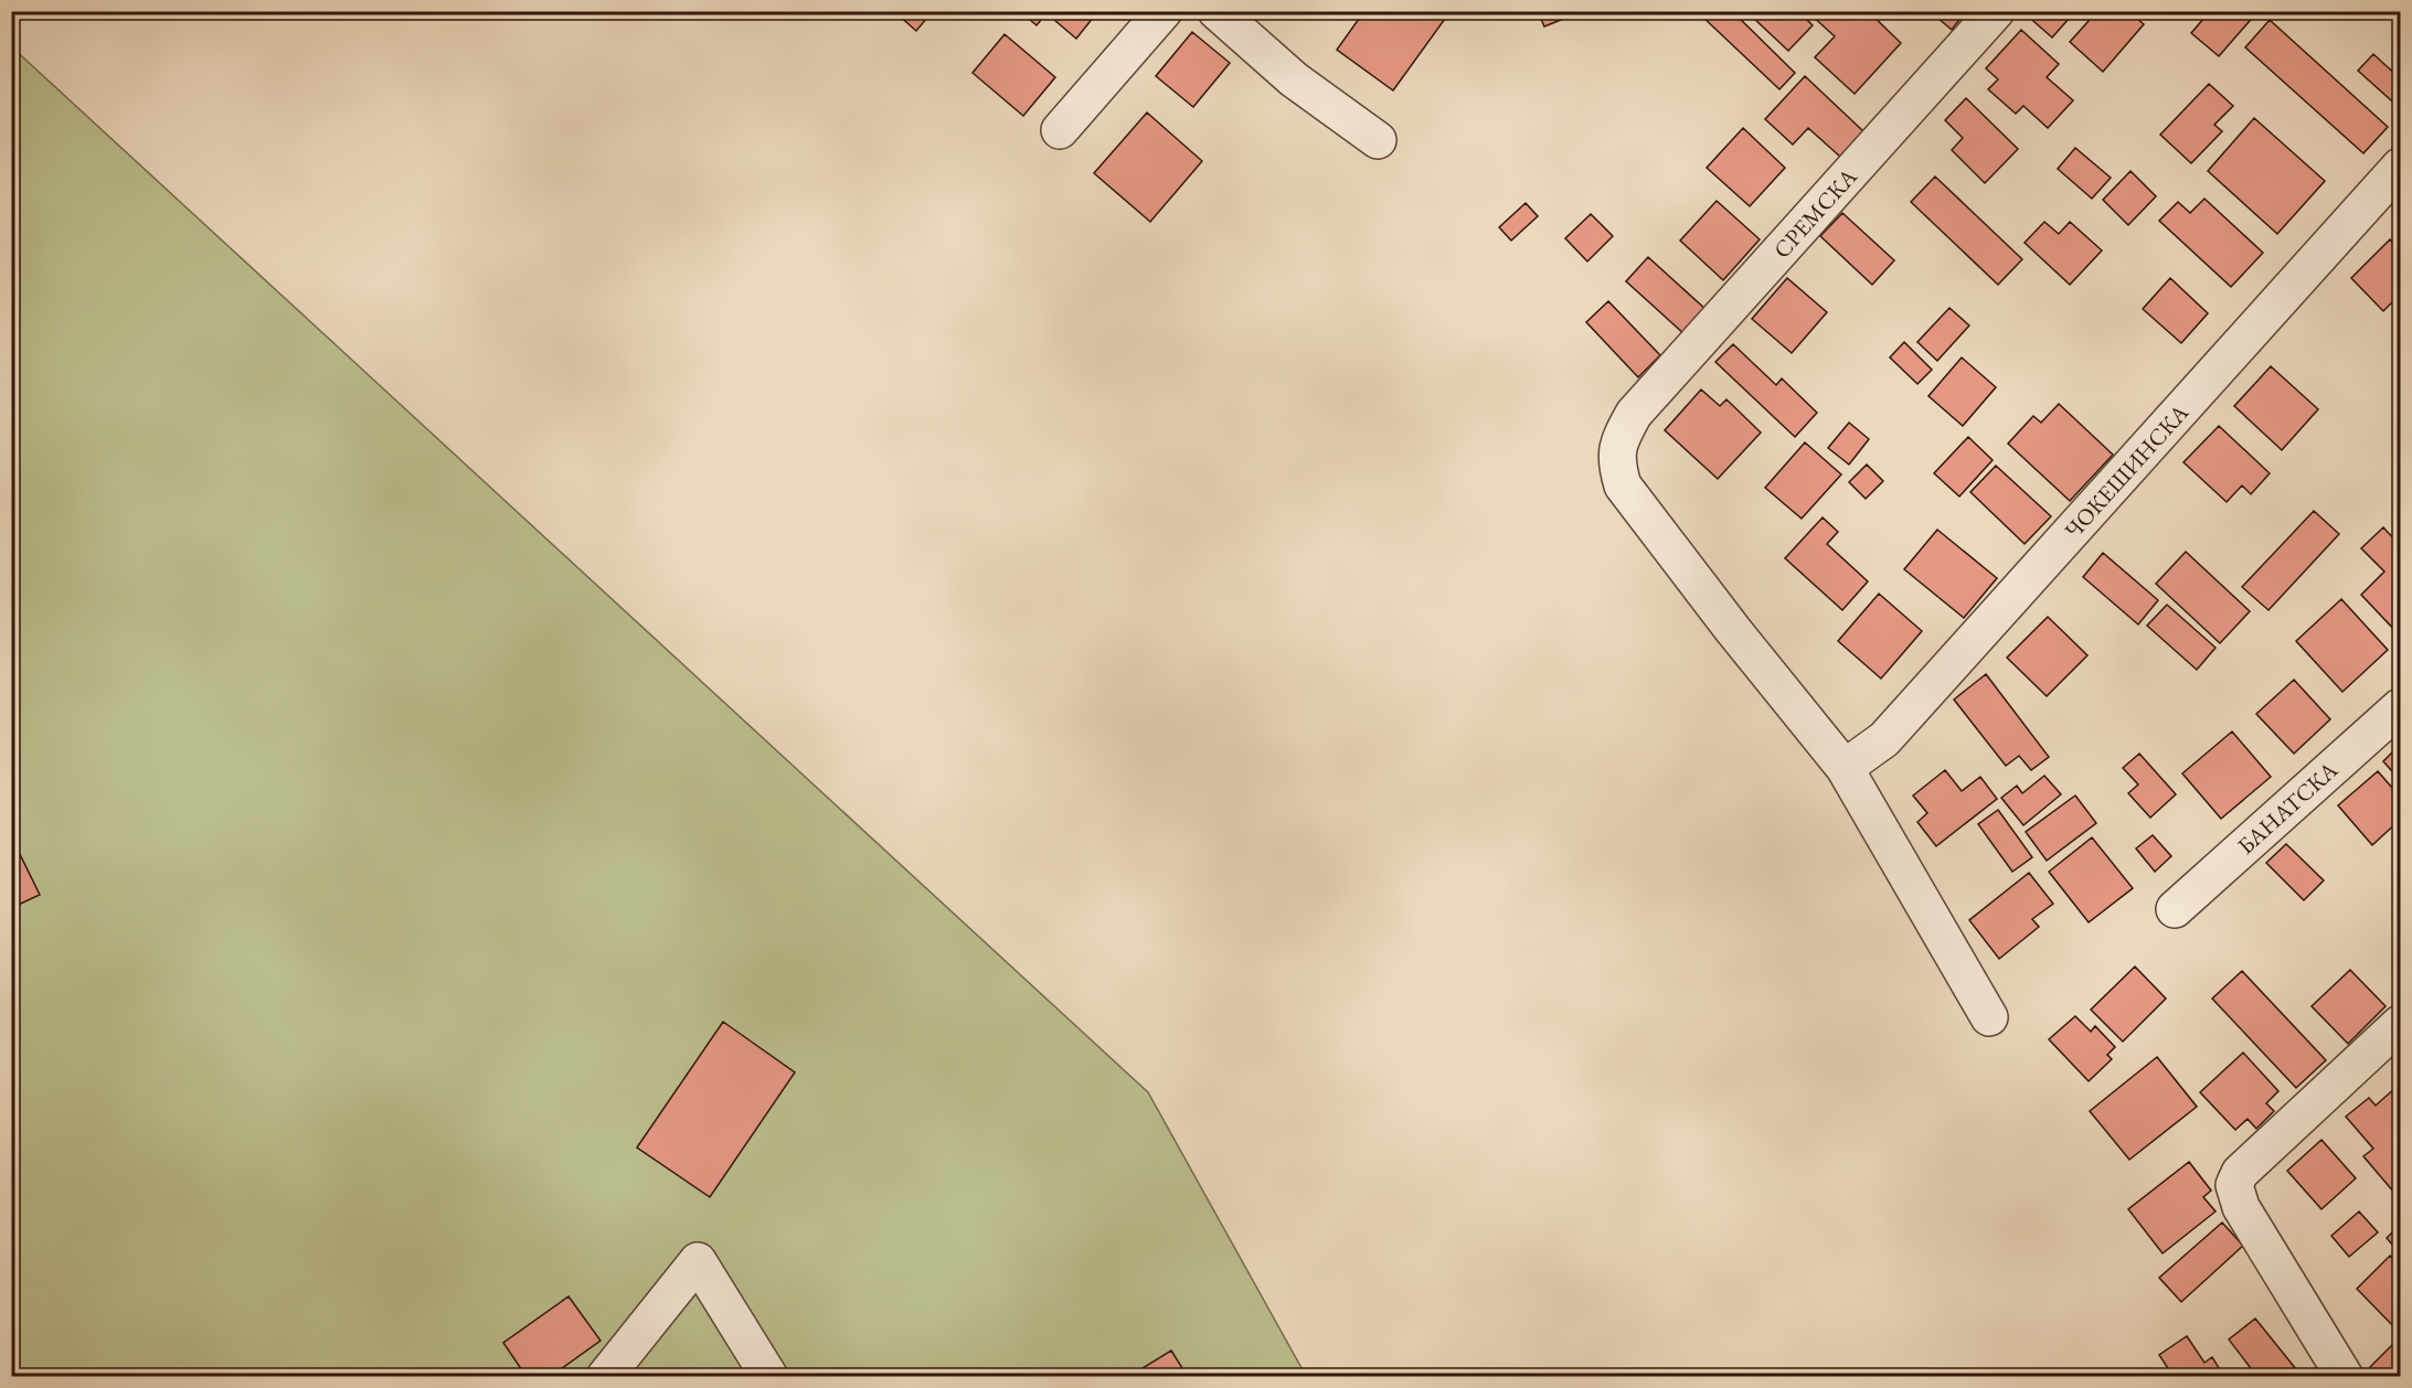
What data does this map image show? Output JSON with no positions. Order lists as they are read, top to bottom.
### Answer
{
  "streets": {
    "street": ["СРЕМСКА", "ЧОКЕШИНСКА", "БАНАТСКА"]
  },
  "crossings": [
    ["СРЕМСКА", "ЧОКЕШИНСКА"]
  ]
}
